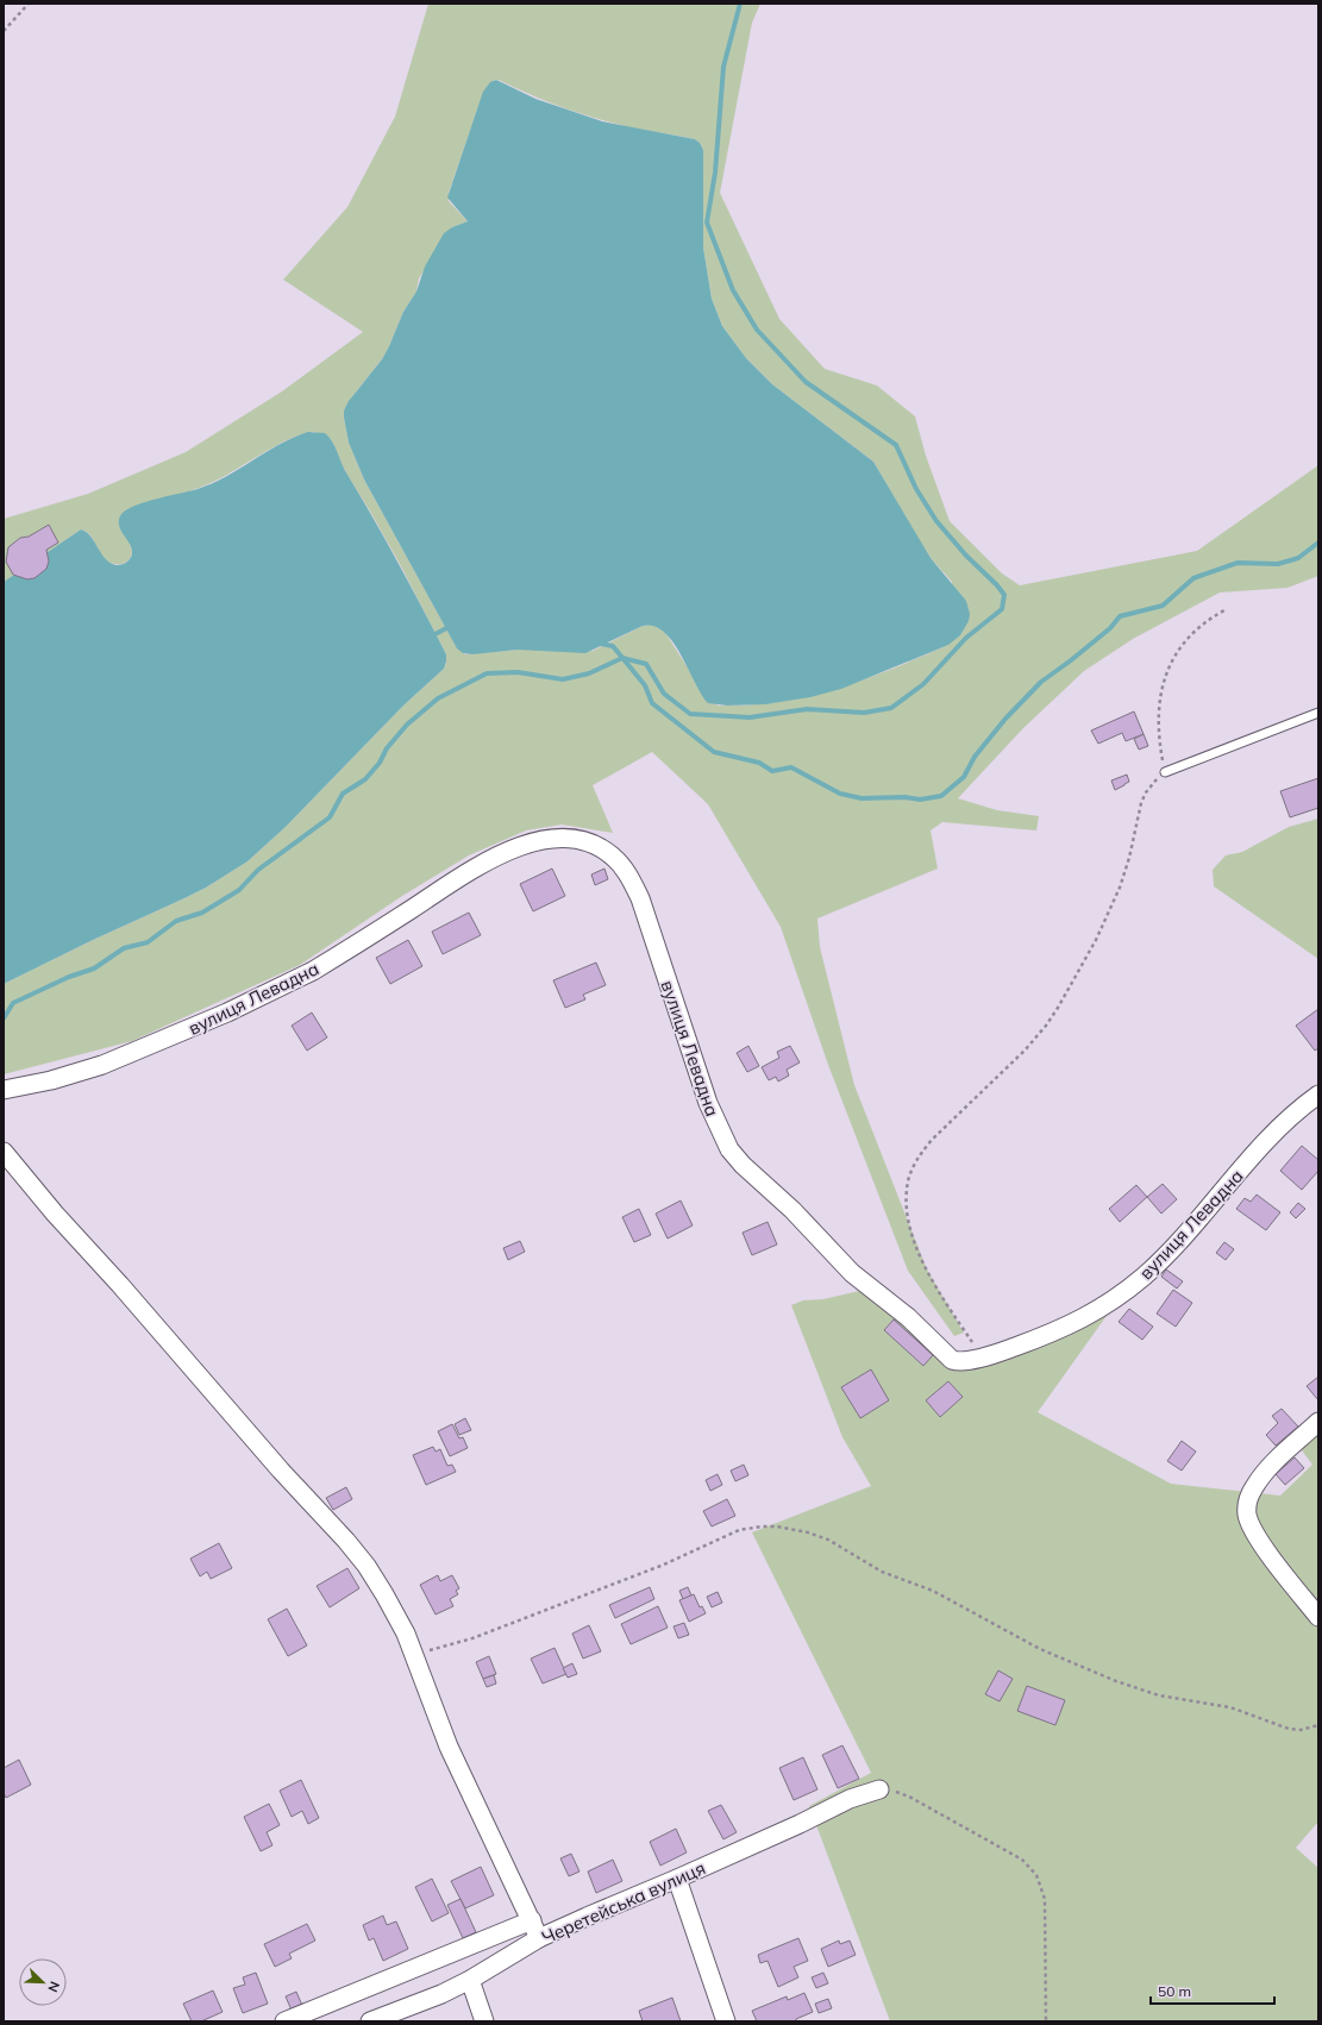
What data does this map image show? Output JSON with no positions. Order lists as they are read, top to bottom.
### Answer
{
  "streets": {
    "street": ["вулиця Левадна", "Черетейська вулиця"]
  },
  "scale_bar": "50 m",
  "north": "bottom right"
}
